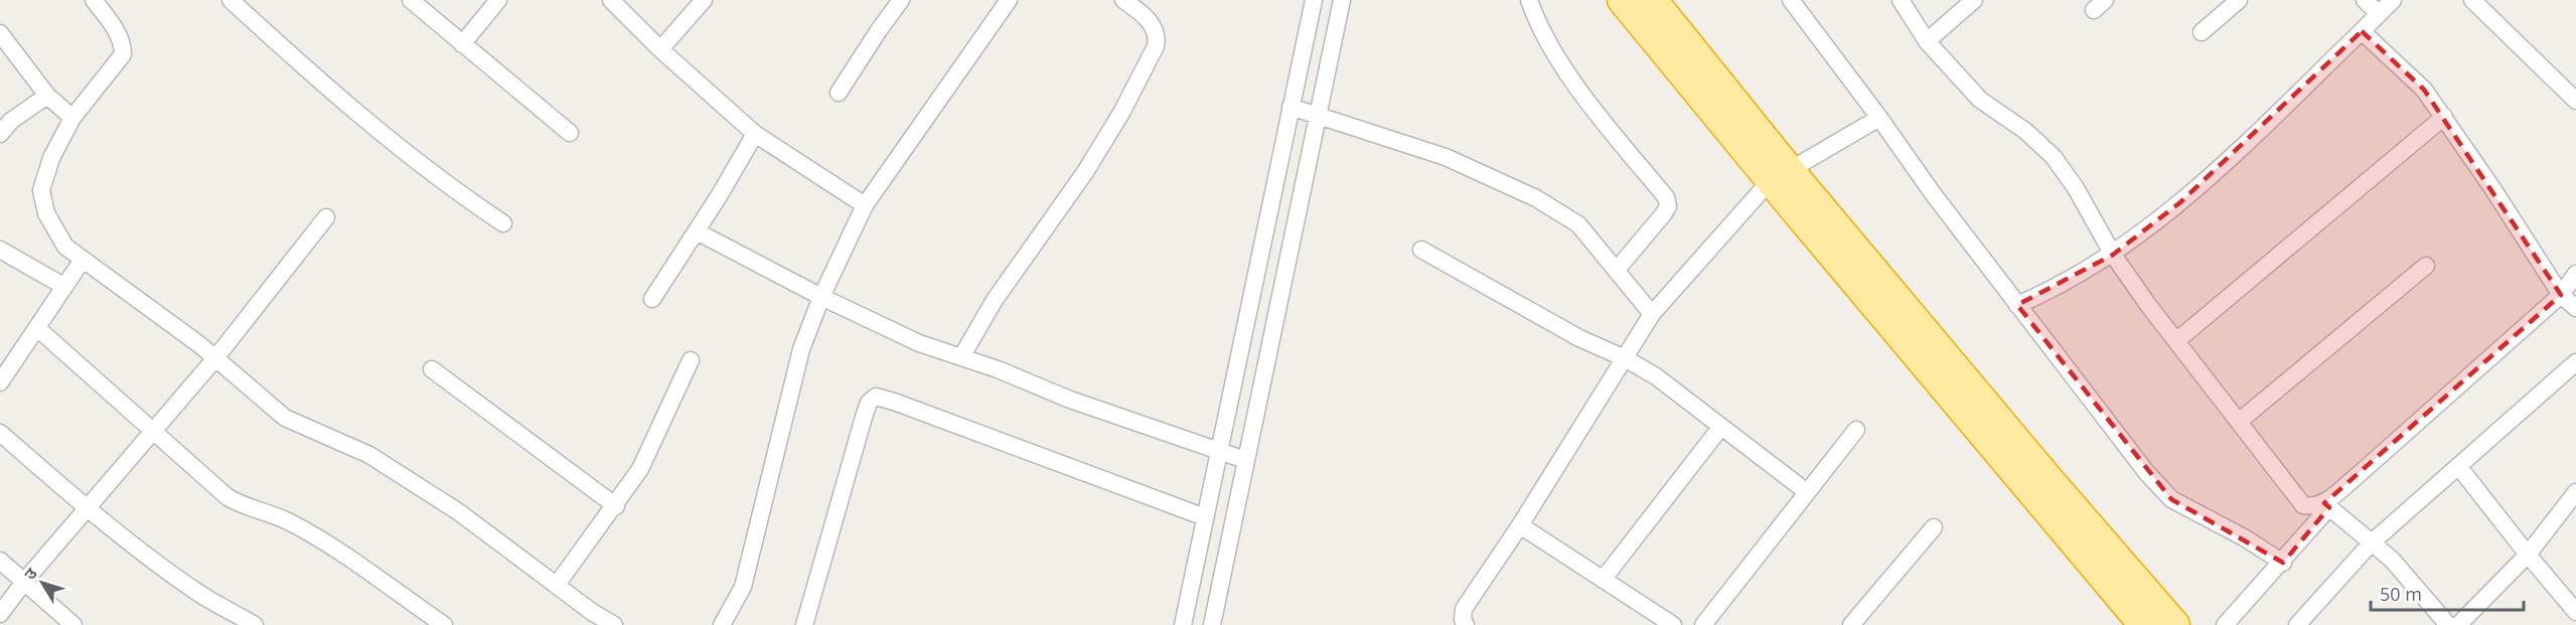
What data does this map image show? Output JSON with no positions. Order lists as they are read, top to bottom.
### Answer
{
  "scale_bar": "50 m",
  "north": "top left"
}
